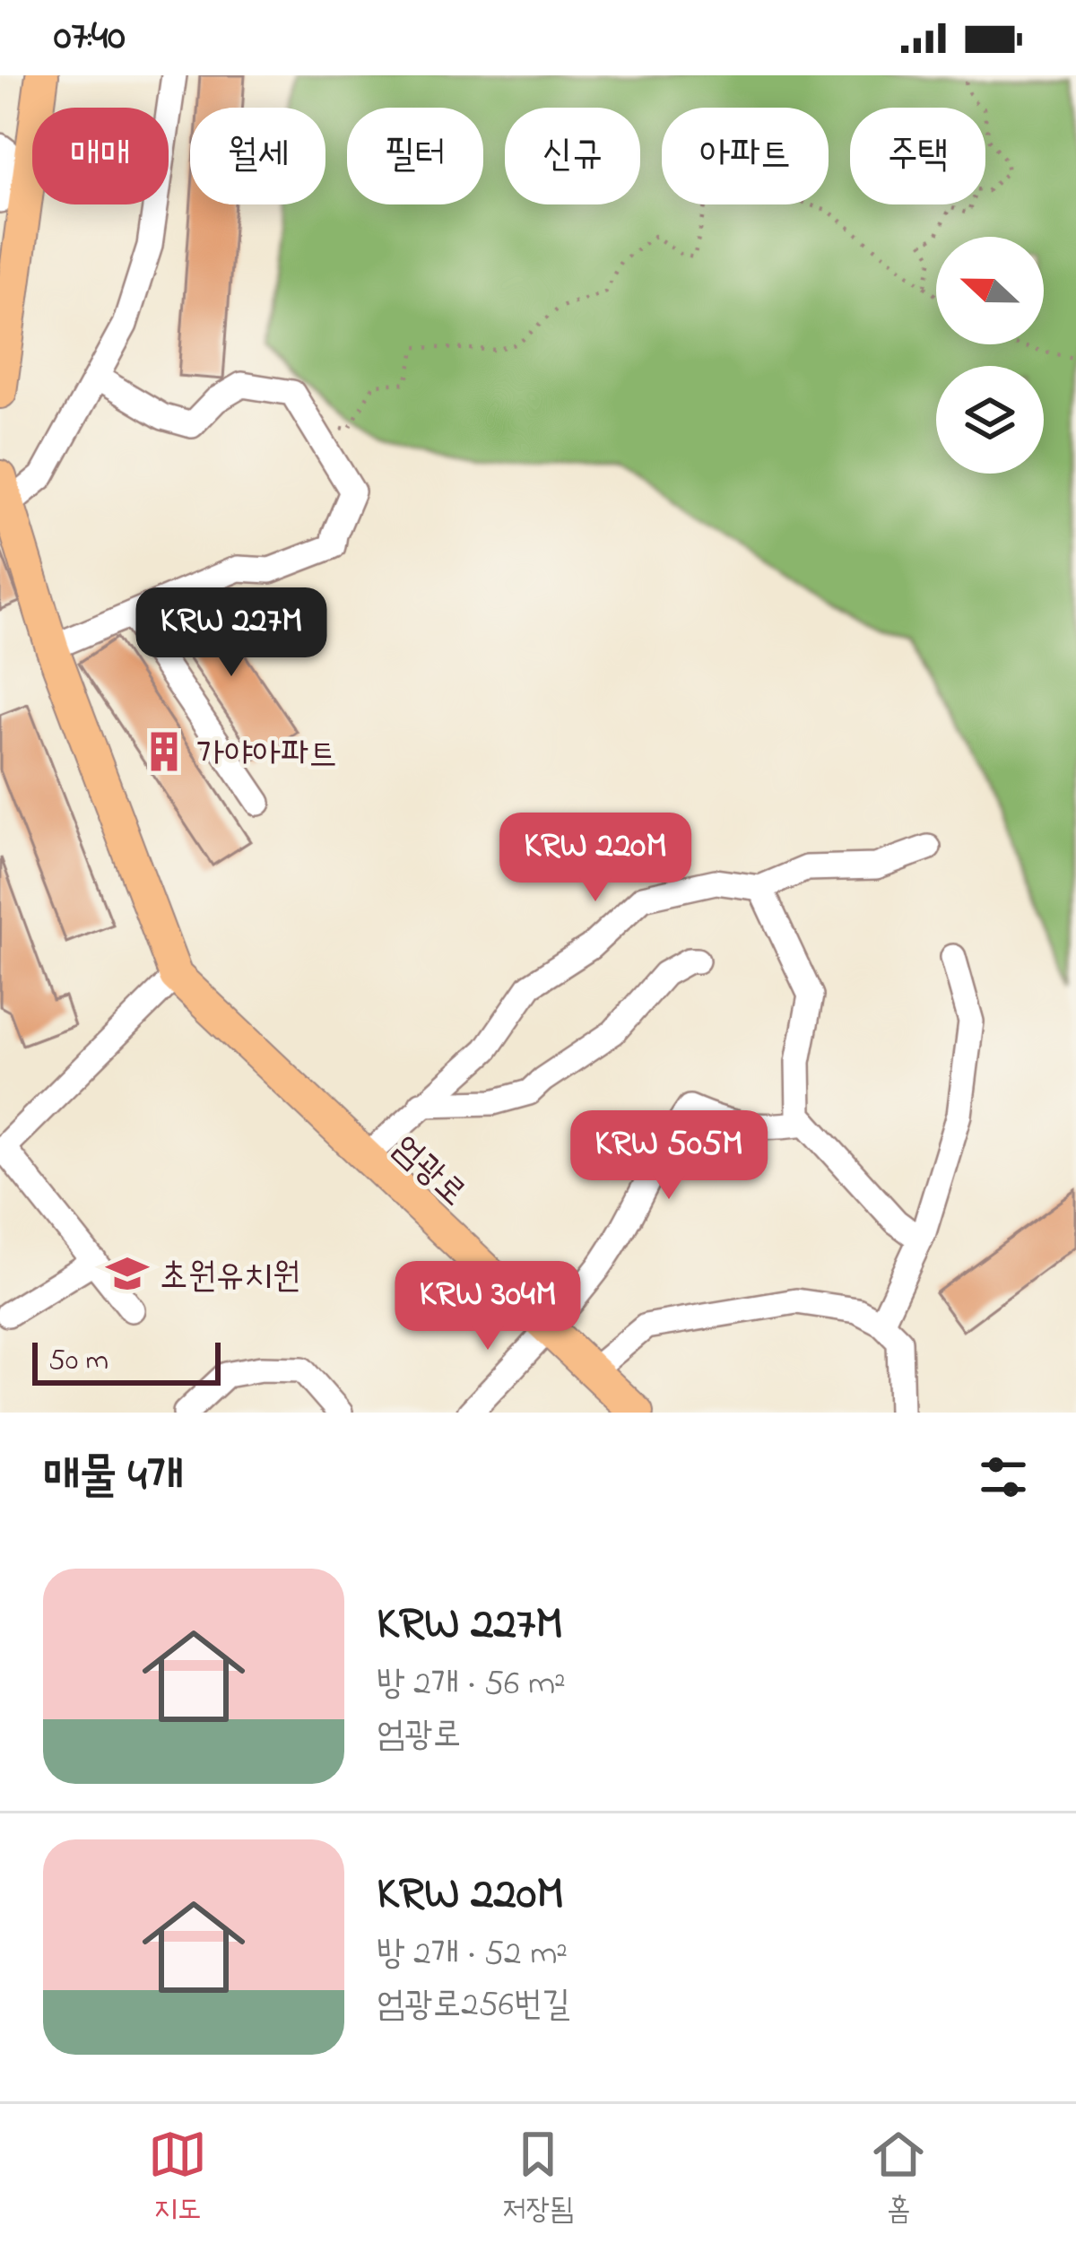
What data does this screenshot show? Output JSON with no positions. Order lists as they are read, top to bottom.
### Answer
{
  "streets": {
    "main road": ["엄광로"]
  },
  "places": {
    "building": ["가야아파트"],
    "school or university": ["초원유치원"]
  },
  "scale_bar": "50 m",
  "north": "left",
  "page": {
    "status": "07:40",
    "chip": [
      "매매",
      "월세",
      "필터",
      "신규",
      "아파트",
      "주택"
    ],
    "price": [
      "KRW 227M",
      "KRW 220M",
      "KRW 505M",
      "KRW 304M"
    ],
    "scale": "50 m",
    "heading": "매물 4개",
    "list": [
      {
        "name": "KRW 227M",
        "note": "방 2개 · 56 m² · 엄광로"
      },
      {
        "name": "KRW 220M",
        "note": "방 2개 · 52 m² · 엄광로256번길"
      }
    ],
    "tabs": ["지도", "저장됨", "홈"]
  }
}
